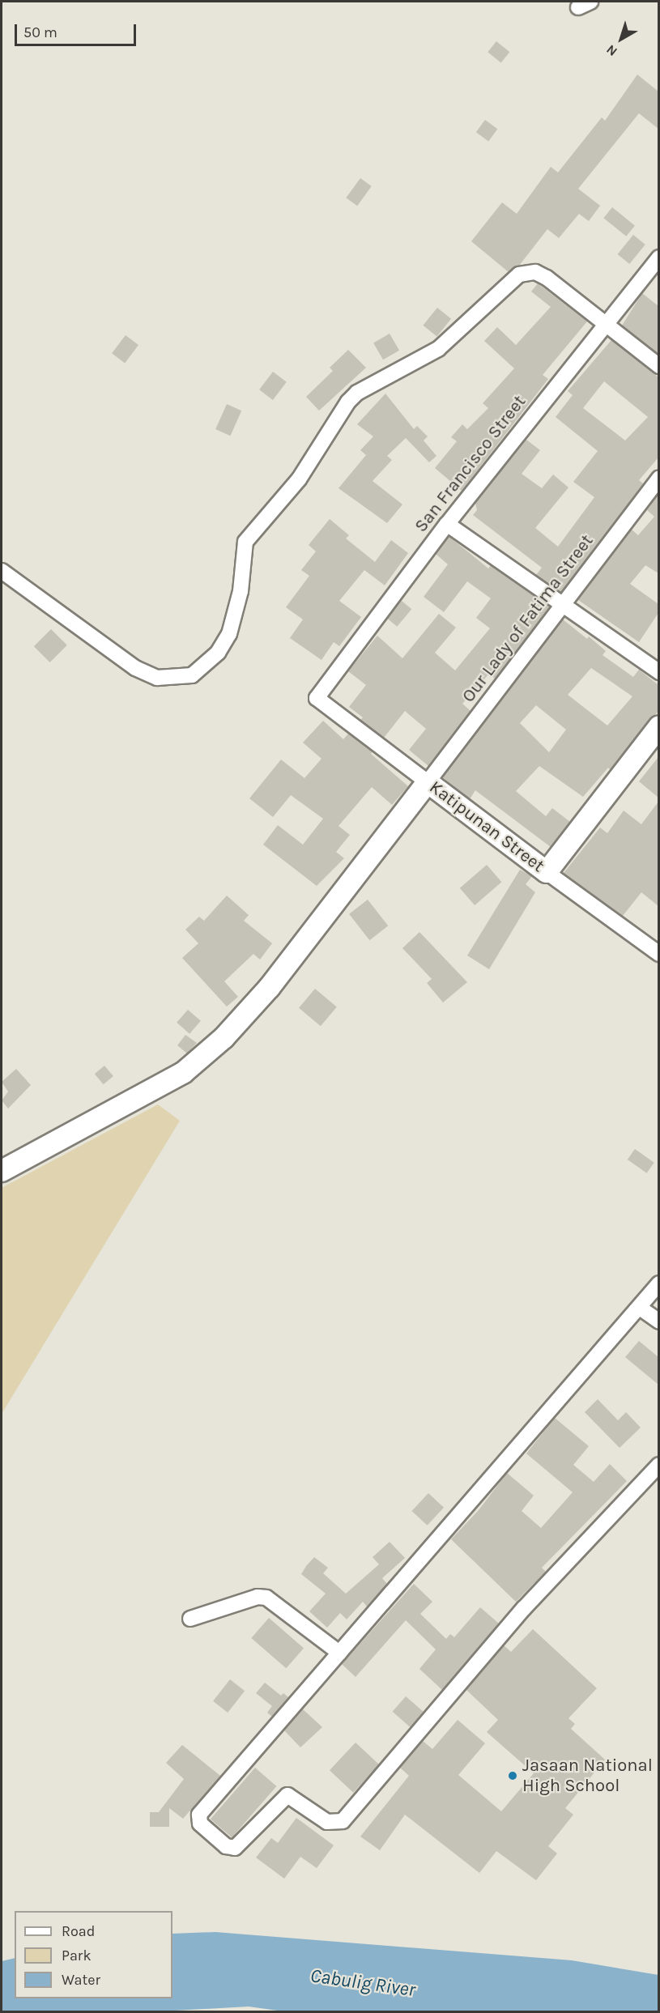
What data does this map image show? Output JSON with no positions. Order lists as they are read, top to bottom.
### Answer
{
  "streets": {
    "street": ["San Francisco Street", "Our Lady of Fatima Street", "Katipunan Street"]
  },
  "crossings": [
    ["San Francisco Street", "Katipunan Street"],
    ["Our Lady of Fatima Street", "Katipunan Street"]
  ],
  "water": ["Cabulig River"],
  "places": ["Jasaan National High School"],
  "legend": ["Road", "Park", "Water"],
  "scale_bar": "50 m",
  "north": "bottom left"
}
